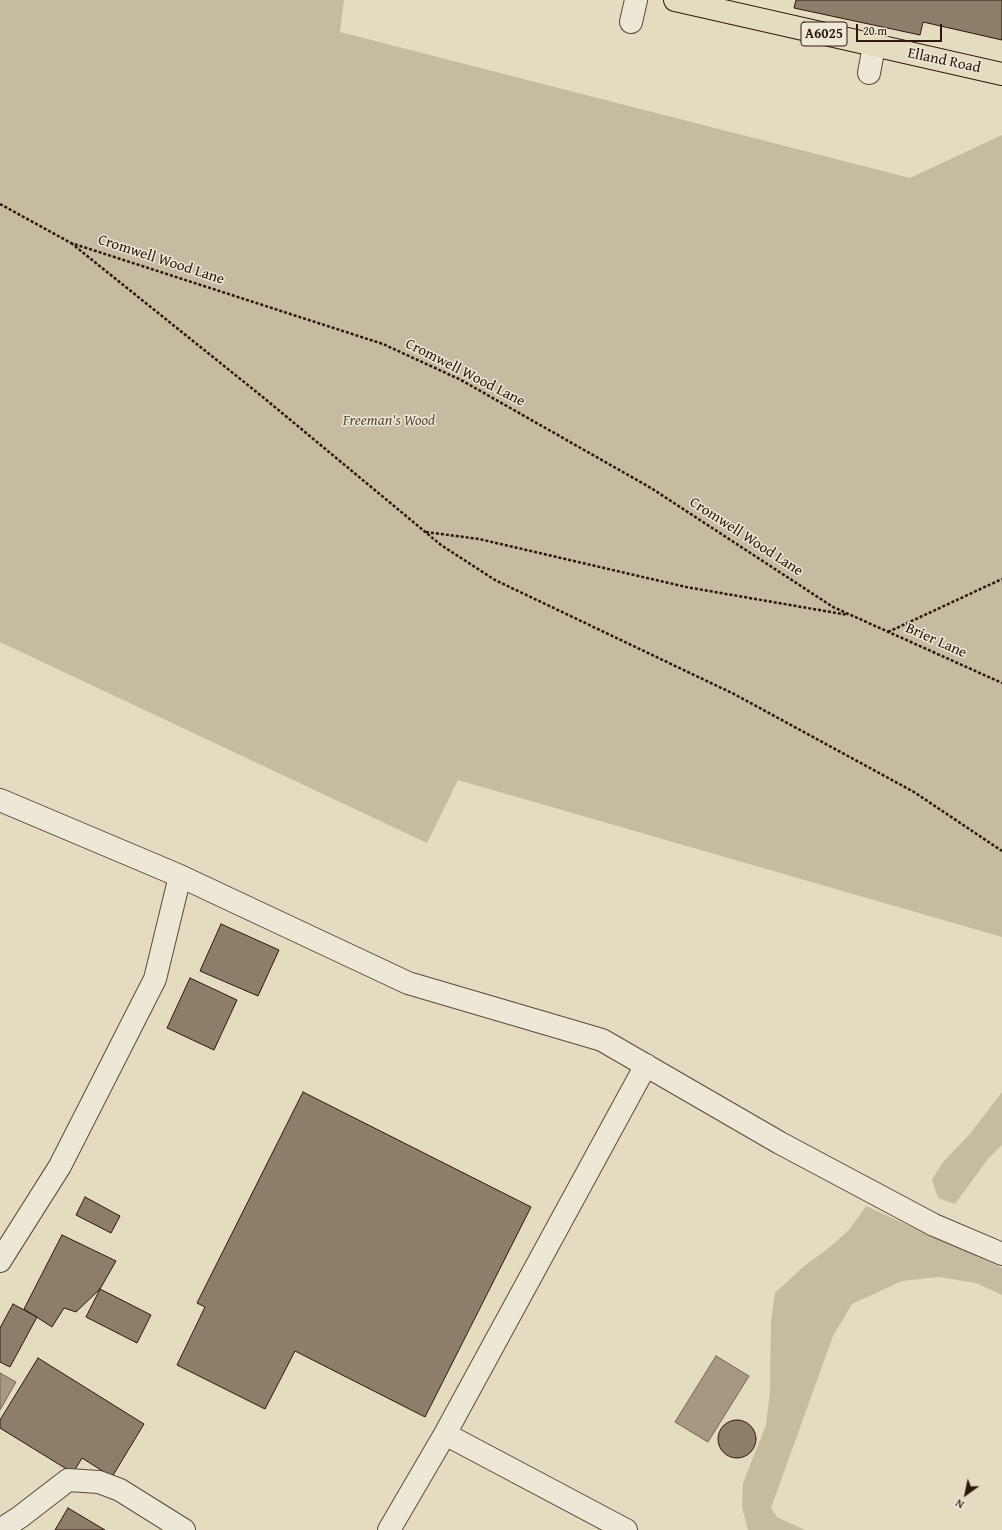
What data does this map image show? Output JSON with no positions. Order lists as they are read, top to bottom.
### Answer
{
  "streets": {
    "main road": ["A6025", "Elland Road"],
    "path": ["Cromwell Wood Lane", "Brier Lane"]
  },
  "crossings": [
    ["Cromwell Wood Lane", "Brier Lane"]
  ],
  "parks": ["Freeman's Wood"],
  "scale_bar": "20 m",
  "north": "bottom left"
}
